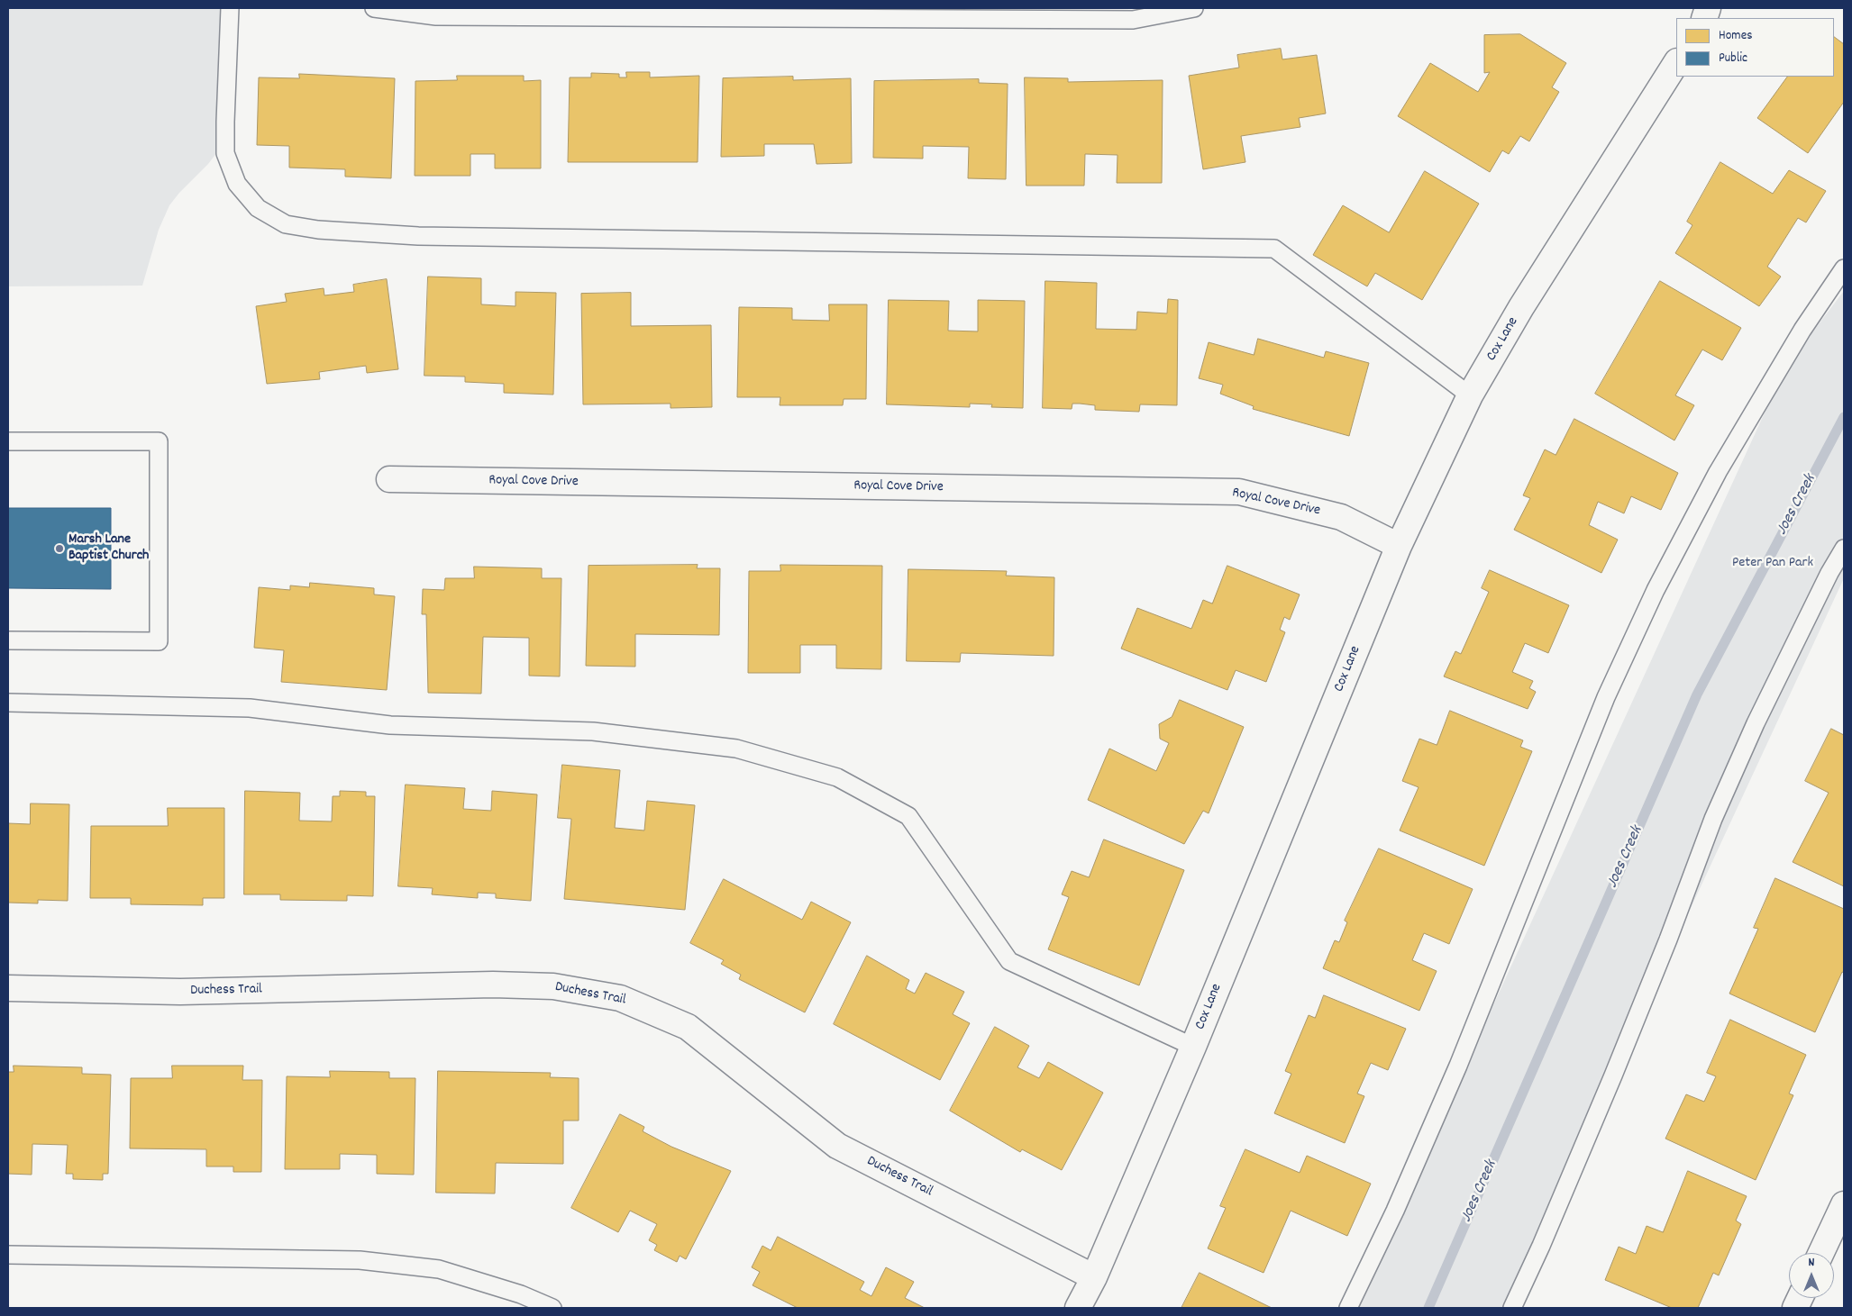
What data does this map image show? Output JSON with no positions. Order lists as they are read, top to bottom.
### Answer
{
  "streets": {
    "street": ["Cox Lane", "Royal Cove Drive", "Duchess Trail"]
  },
  "crossings": [
    ["Cox Lane", "Royal Cove Drive"],
    ["Cox Lane", "Duchess Trail"]
  ],
  "water": ["Joes Creek"],
  "parks": ["Peter Pan Park"],
  "places": ["Marsh Lane Baptist Church"],
  "legend": ["Homes", "Public"],
  "north": "top"
}
